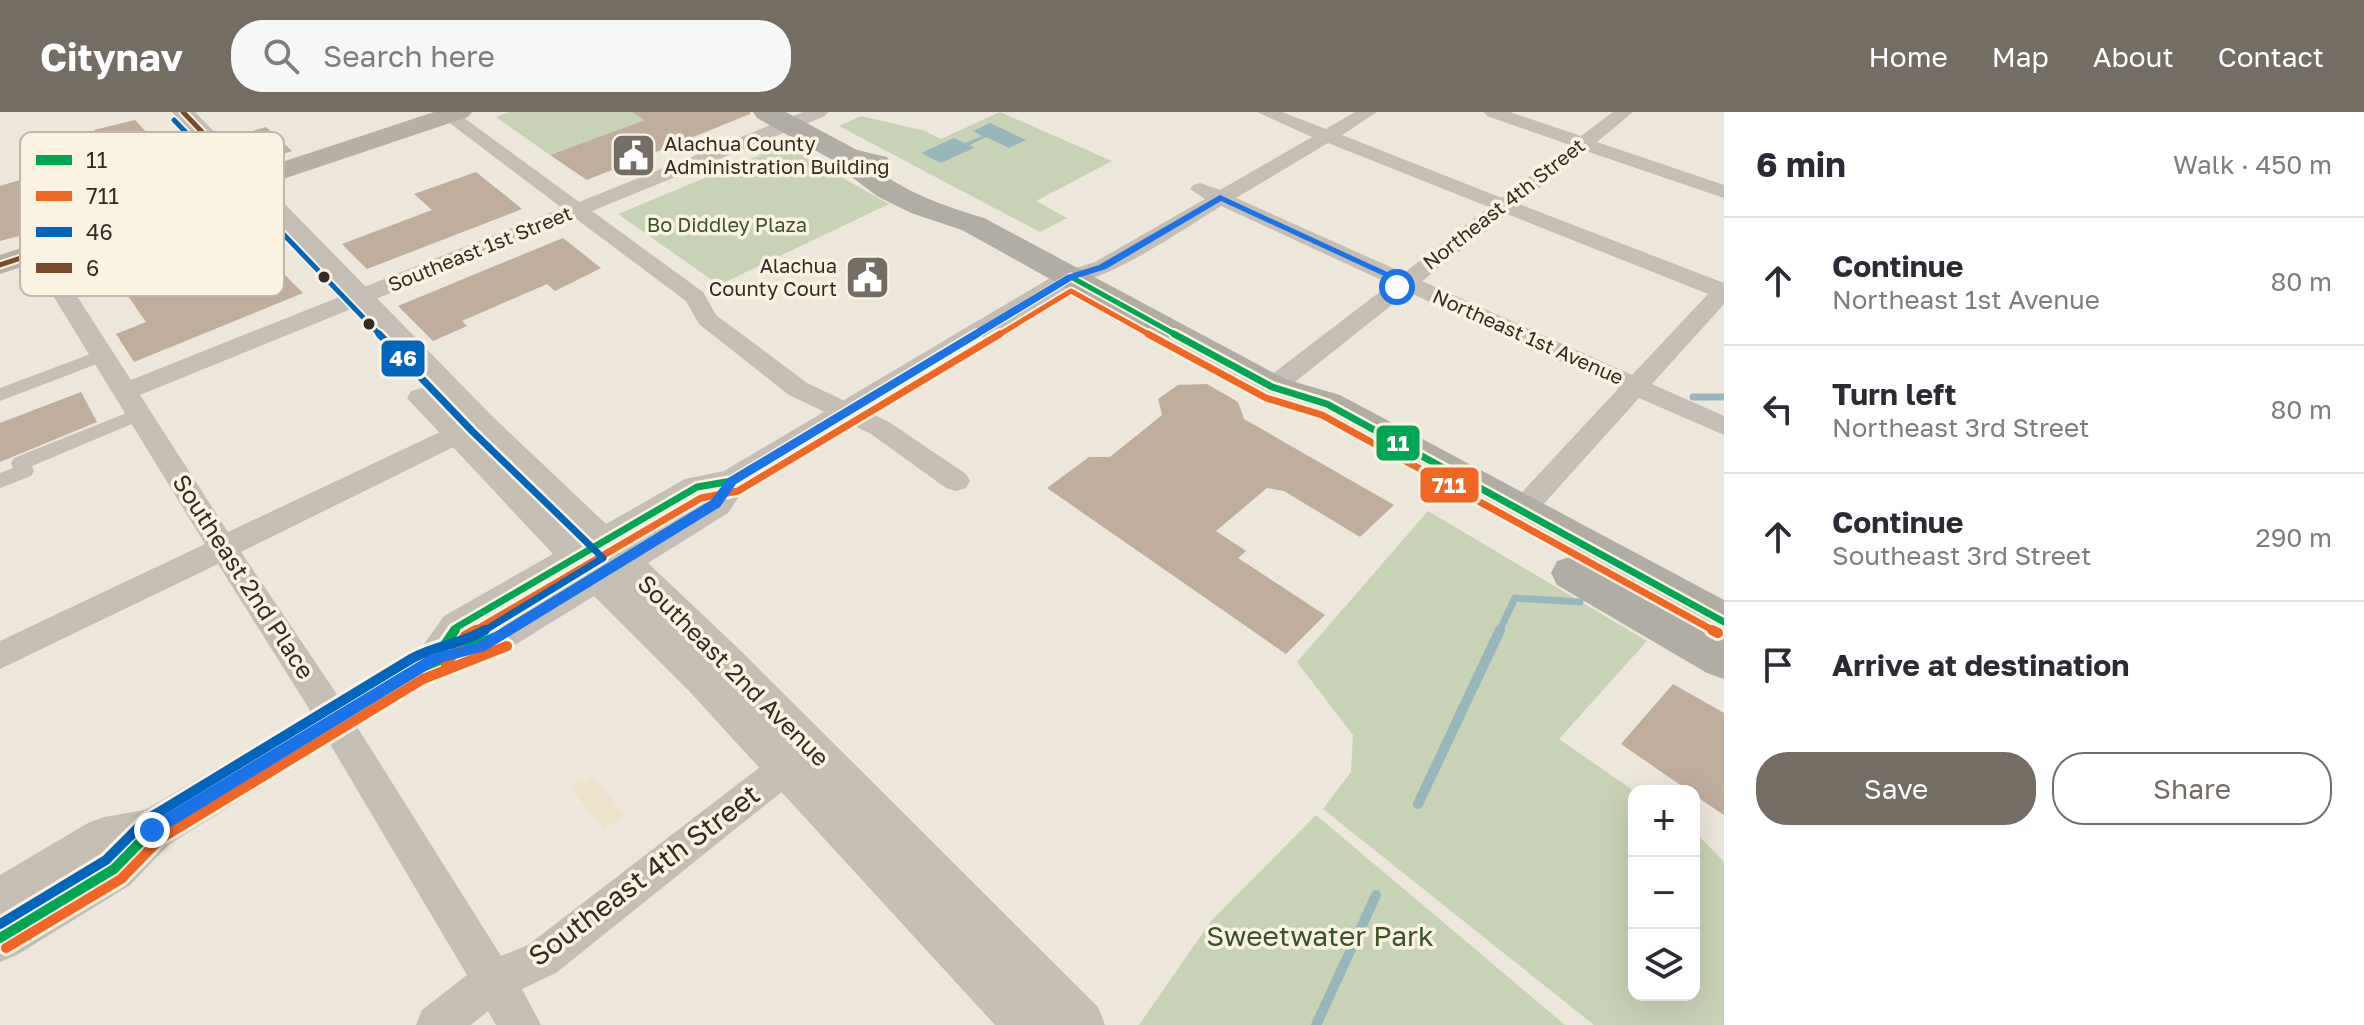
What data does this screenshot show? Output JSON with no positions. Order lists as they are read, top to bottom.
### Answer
{
  "streets": {
    "street": [
      "Northeast 4th Street",
      "Southeast 1st Street",
      "Northeast 1st Avenue",
      "Southeast 2nd Place",
      "Southeast 2nd Avenue",
      "Southeast 4th Street"
    ]
  },
  "crossings": [
    ["Northeast 4th Street", "Northeast 1st Avenue"],
    ["Southeast 1st Street", "Southeast 2nd Place"],
    ["Southeast 2nd Place", "Southeast 4th Street"],
    ["Southeast 2nd Avenue", "Southeast 4th Street"]
  ],
  "parks": ["Bo Diddley Plaza", "Sweetwater Park"],
  "places": {
    "public building": ["Alachua County Administration Building", "Alachua County Court"]
  },
  "lines": [
    "transit line 6",
    "transit line 46",
    "transit line 11",
    "transit line 711"
  ],
  "legend": [
    "11",
    "711",
    "46",
    "6"
  ],
  "page": {
    "header": "Citynav",
    "search": "Search here",
    "nav": [
      "Home",
      "Map",
      "About",
      "Contact"
    ],
    "heading": ["6 min", "Walk · 450 m"],
    "list": [
      ["Continue", "Northeast 1st Avenue", "80 m"],
      ["Turn left", "Northeast 3rd Street", "80 m"],
      ["Continue", "Southeast 3rd Street", "290 m"],
      "Arrive at destination"
    ],
    "buttons": ["Save", "Share"],
    "map_buttons": ["+", "−"]
  }
}
